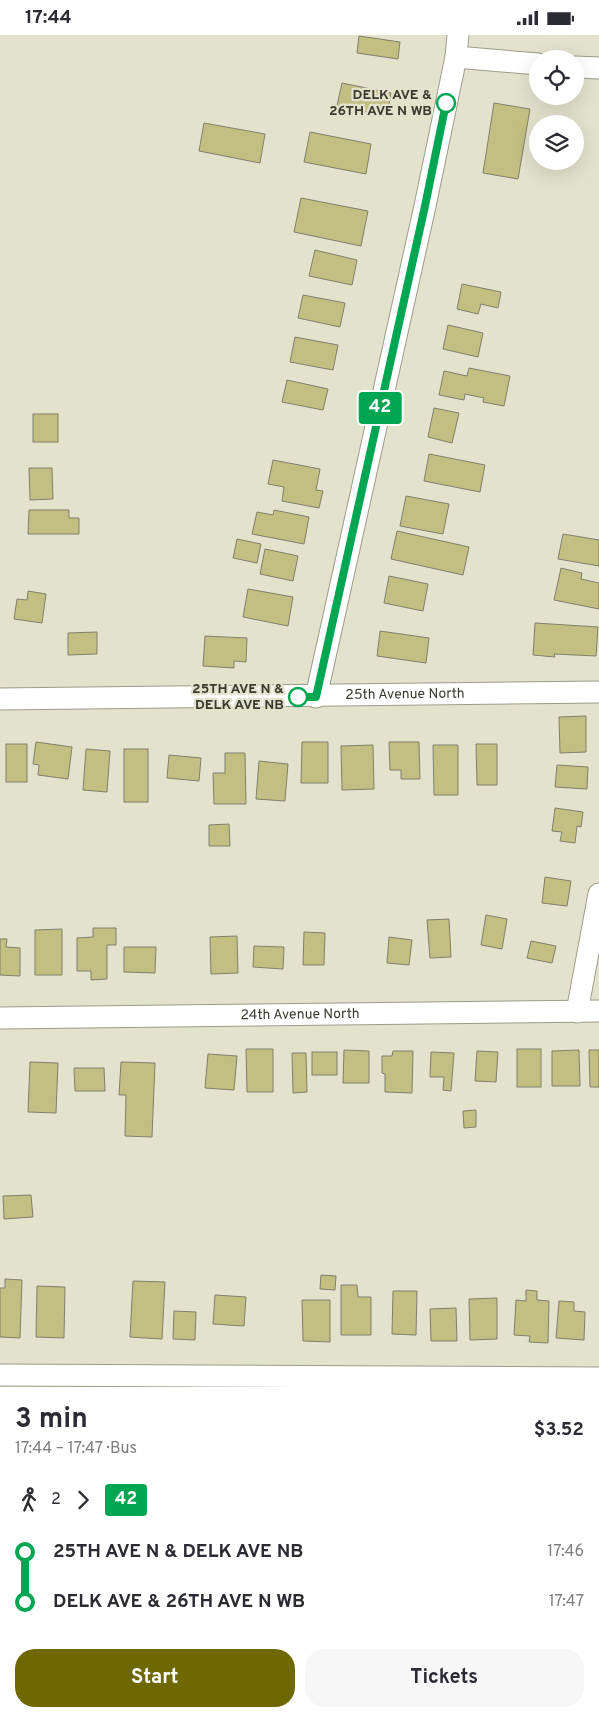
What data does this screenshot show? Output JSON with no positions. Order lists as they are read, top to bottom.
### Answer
{
  "streets": {
    "street": ["25th Avenue North", "24th Avenue North"]
  },
  "places": ["DELK AVE & 26TH AVE N WB", "25TH AVE N & DELK AVE NB"],
  "lines": ["bus line 42"],
  "page": {
    "status": "17:44",
    "on_map": "42",
    "heading": ["3 min", "17:44 – 17:47 · Bus", "$3.52"],
    "legs": ["2", "42"],
    "list": [
      {
        "name": "25TH AVE N & DELK AVE NB",
        "value": "17:46"
      },
      {
        "name": "DELK AVE & 26TH AVE N WB",
        "value": "17:47"
      }
    ],
    "buttons": ["Start", "Tickets"]
  }
}
